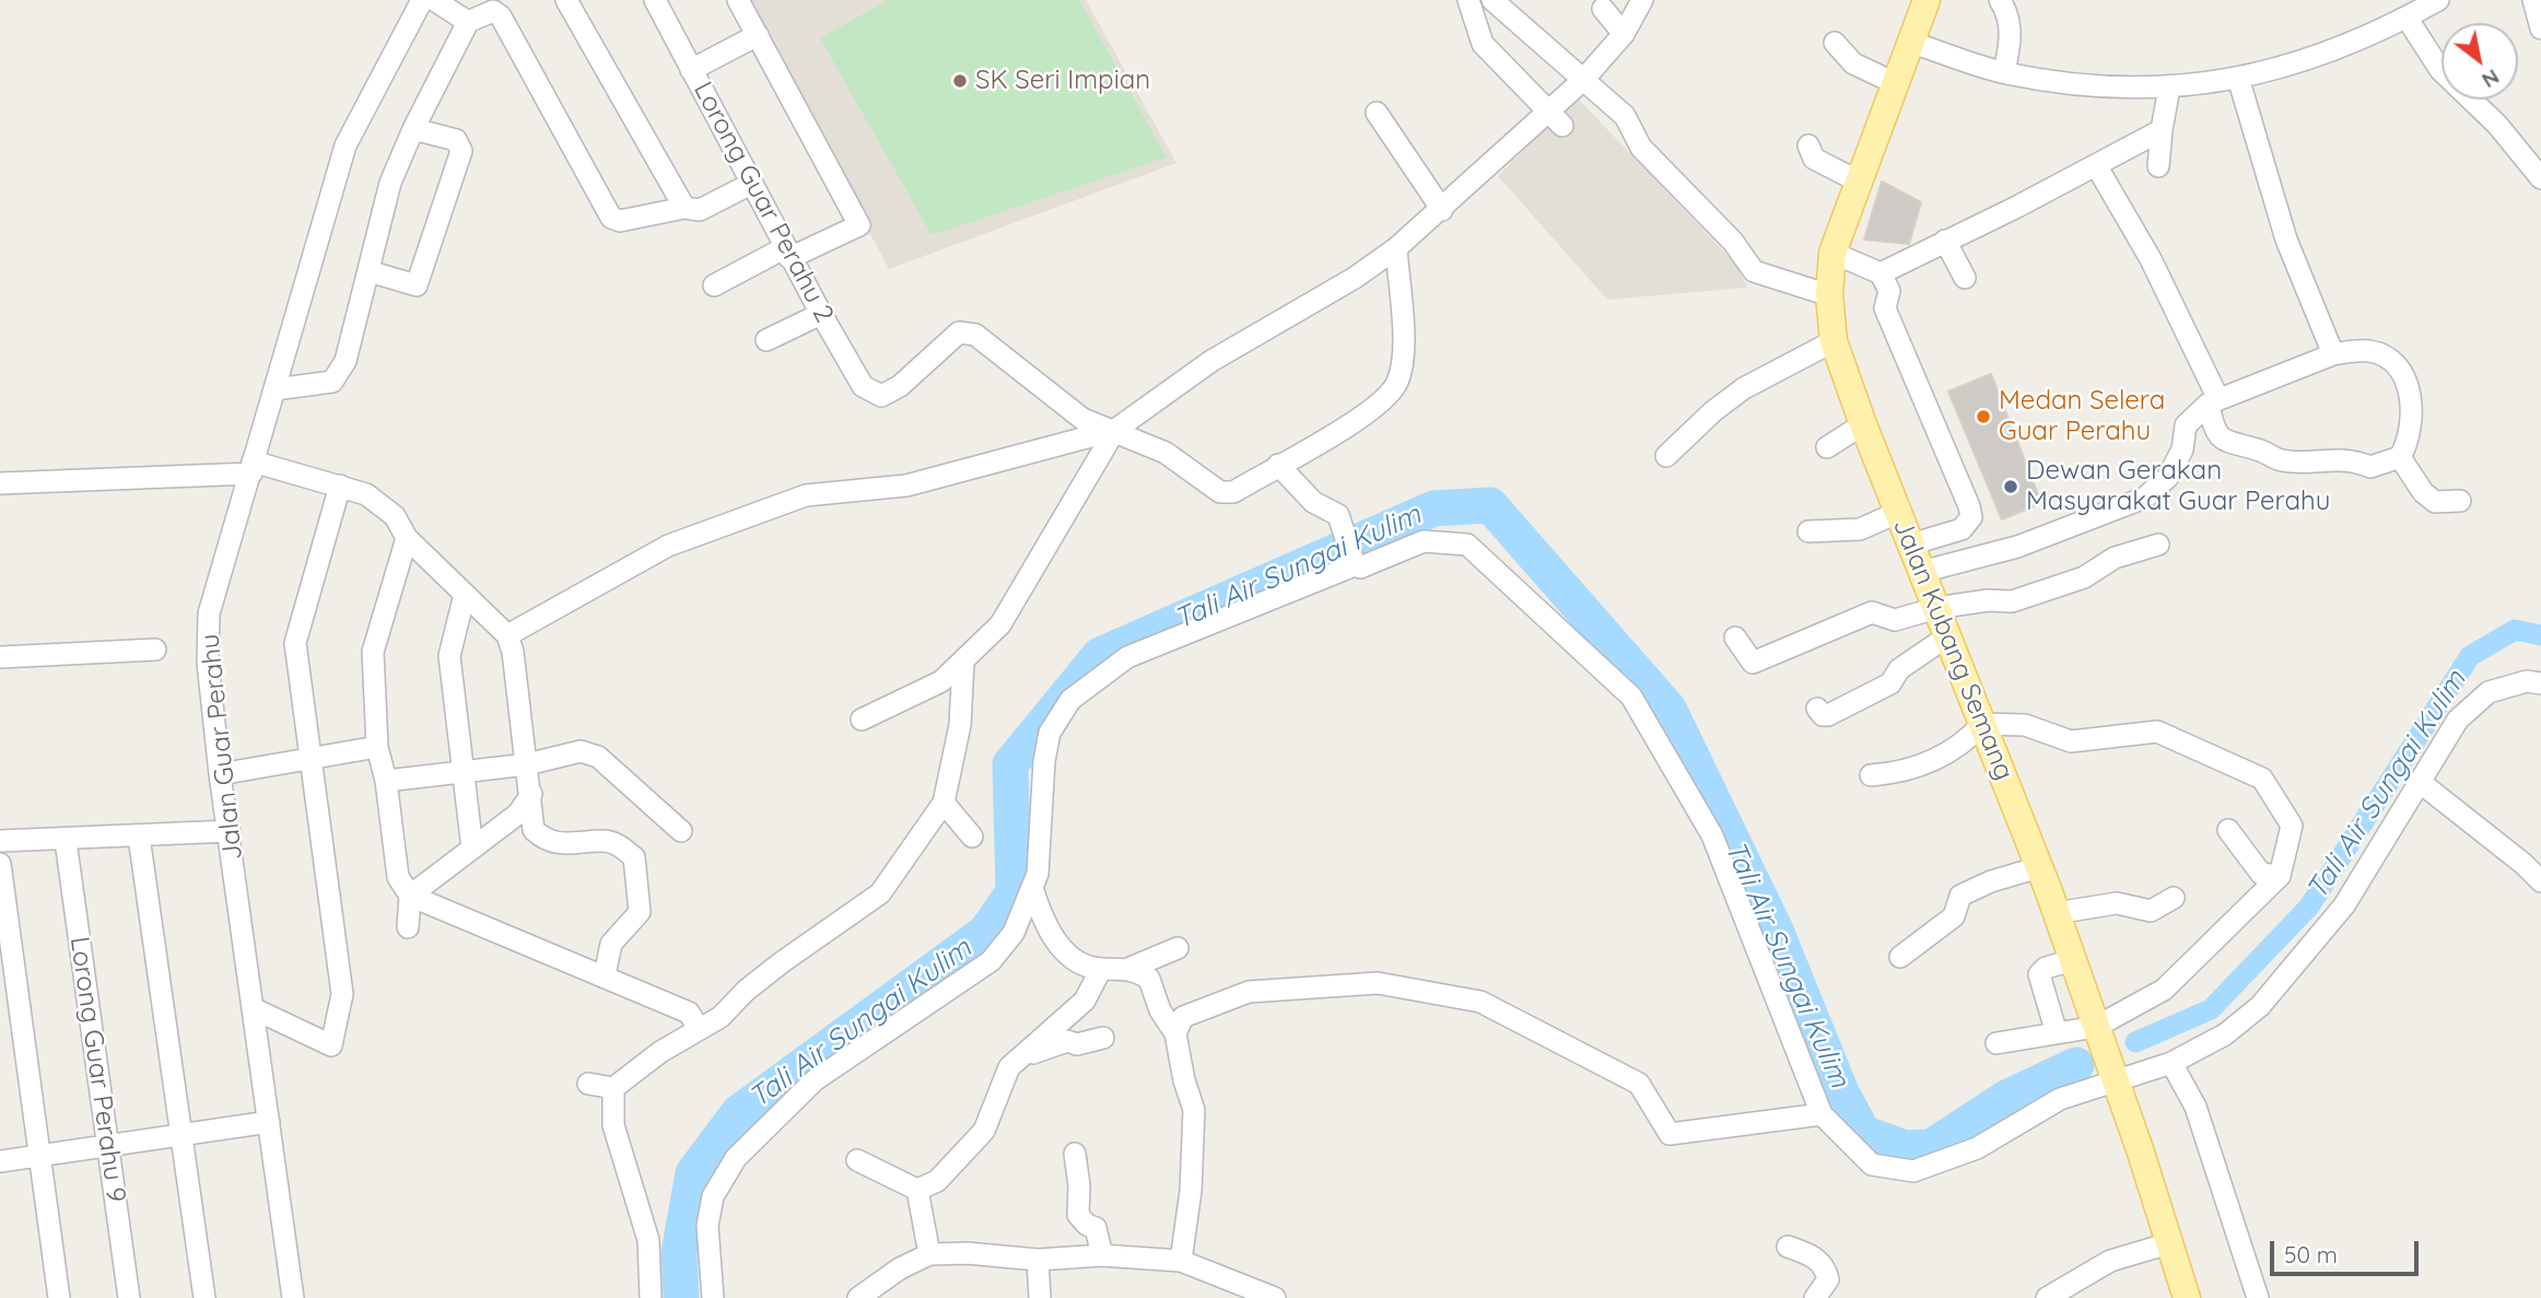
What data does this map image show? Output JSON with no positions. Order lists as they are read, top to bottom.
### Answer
{
  "streets": {
    "main road": ["Jalan Kubang Semang"],
    "street": ["Lorong Guar Perahu 2", "Jalan Guar Perahu", "Lorong Guar Perahu 9"]
  },
  "water": ["Tali Air Sungai Kulim"],
  "places": ["SK Seri Impian", "Medan Selera Guar Perahu", "Dewan Gerakan Masyarakat Guar Perahu"],
  "scale_bar": "50 m",
  "north": "bottom right"
}
